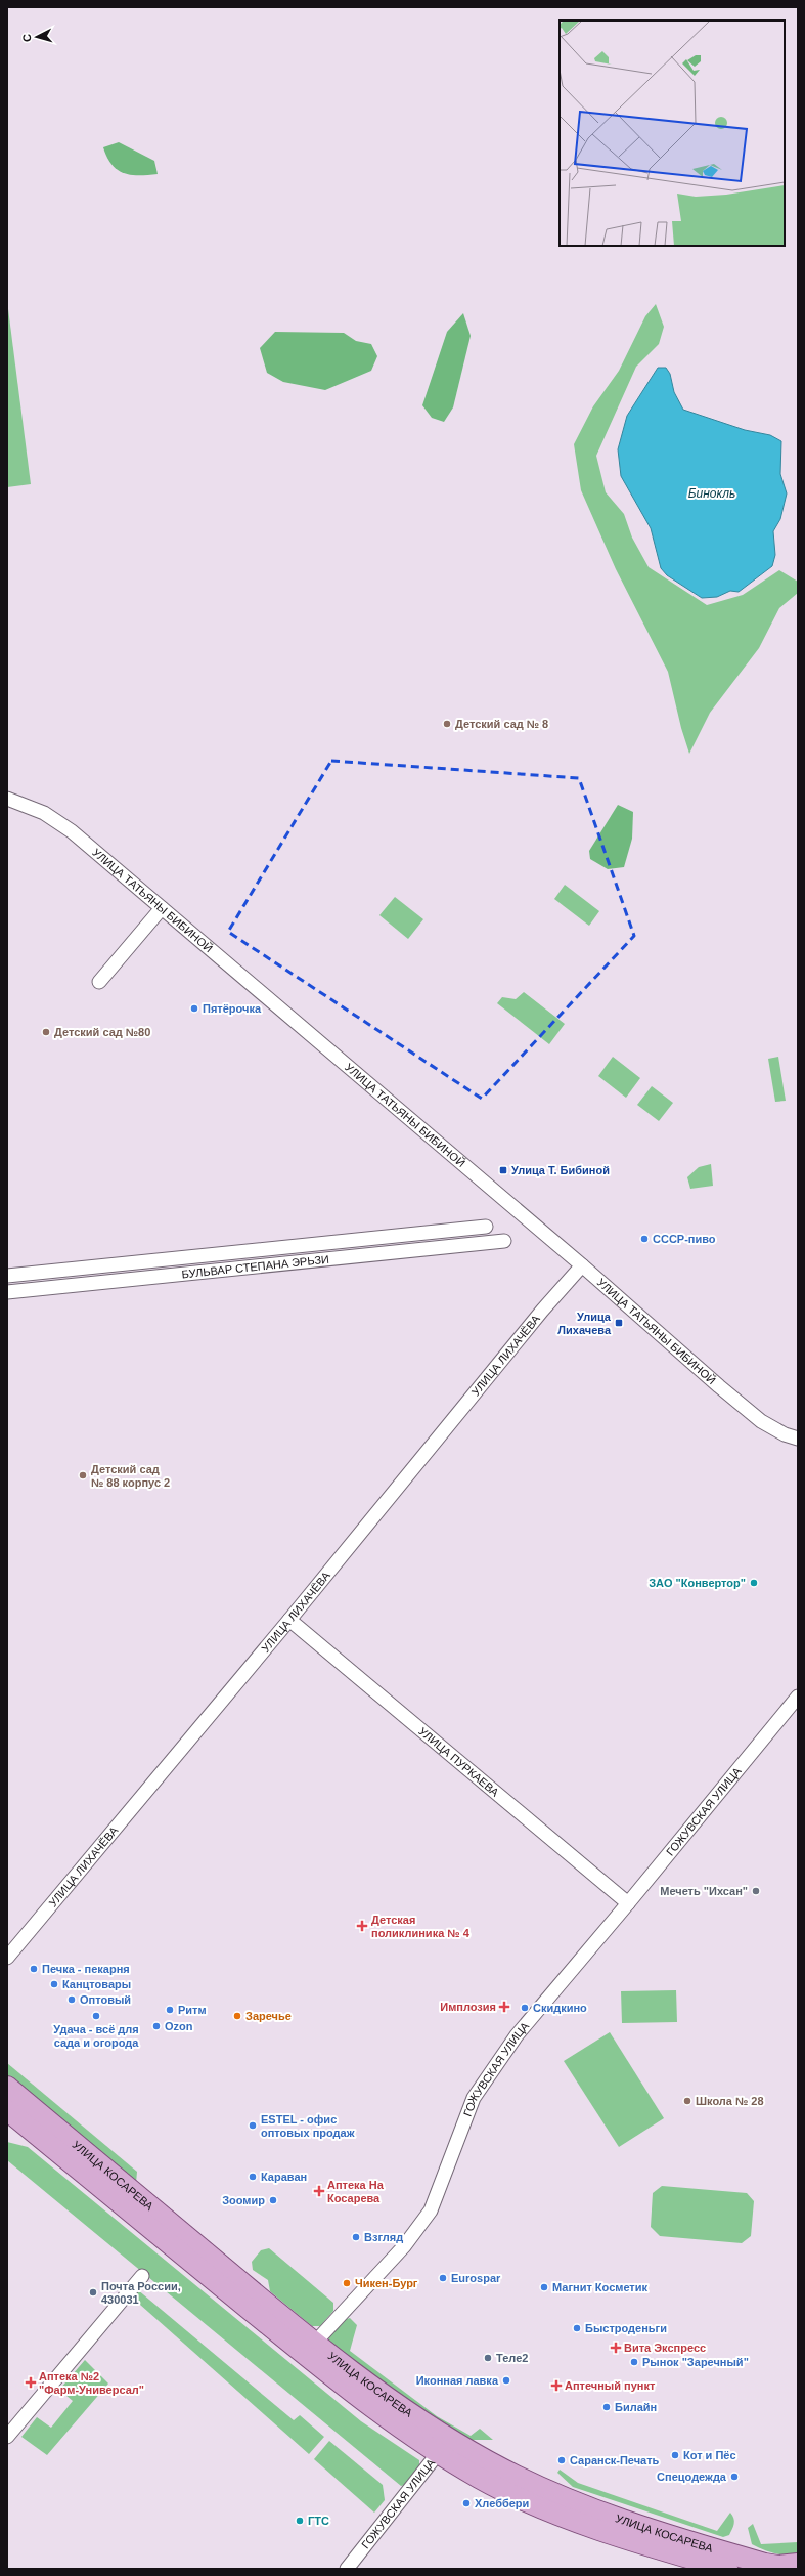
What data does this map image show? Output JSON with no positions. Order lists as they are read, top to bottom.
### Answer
{
  "streets": {
    "main road": ["УЛИЦА КОСАРЕВА"],
    "street": [
      "УЛИЦА ТАТЬЯНЫ БИБИНОЙ",
      "БУЛЬВАР СТЕПАНА ЭРЬЗИ",
      "УЛИЦА ЛИХАЧЁВА",
      "УЛИЦА ПУРКАЕВА",
      "ГОЖУВСКАЯ УЛИЦА"
    ]
  },
  "crossings": [
    ["УЛИЦА ТАТЬЯНЫ БИБИНОЙ", "УЛИЦА ЛИХАЧЁВА"],
    ["УЛИЦА ЛИХАЧЁВА", "УЛИЦА ПУРКАЕВА"],
    ["УЛИЦА ПУРКАЕВА", "ГОЖУВСКАЯ УЛИЦА"],
    ["ГОЖУВСКАЯ УЛИЦА", "УЛИЦА КОСАРЕВА"]
  ],
  "water": ["Бинокль"],
  "places": {
    "other": [
      "Детский сад № 8",
      "Пятёрочка",
      "Детский сад №80",
      "СССР-пиво",
      "Детский сад № 88 корпус 2",
      "ЗАО \"Конвертор\"",
      "Мечеть \"Ихсан\"",
      "Печка - пекарня",
      "Канцтовары",
      "Оптовый",
      "Скидкино",
      "Ритм",
      "Удача - всё для сада и огорода",
      "Заречье",
      "Ozon",
      "Школа № 28",
      "ESTEL - офис оптовых продаж",
      "Караван",
      "Зоомир",
      "Взгляд",
      "Eurospar",
      "Чикен-Бург",
      "Магнит Косметик",
      "Почта России, 430031",
      "Быстроденьги",
      "Теле2",
      "Рынок \"Заречный\"",
      "Иконная лавка",
      "Билайн",
      "Кот и Пёс",
      "Саранск-Печать",
      "Спецодежда",
      "Хлеббери",
      "ГТС"
    ],
    "transit": ["Улица Т. Бибиной", "Улица Лихачева"],
    "health": [
      "Детская поликлиника № 4",
      "Имплозия",
      "Аптека На Косарева",
      "Вита Экспресс",
      "Аптека №2 \"Фарм-Универсал\"",
      "Аптечный пункт"
    ]
  },
  "north": "left"
}
